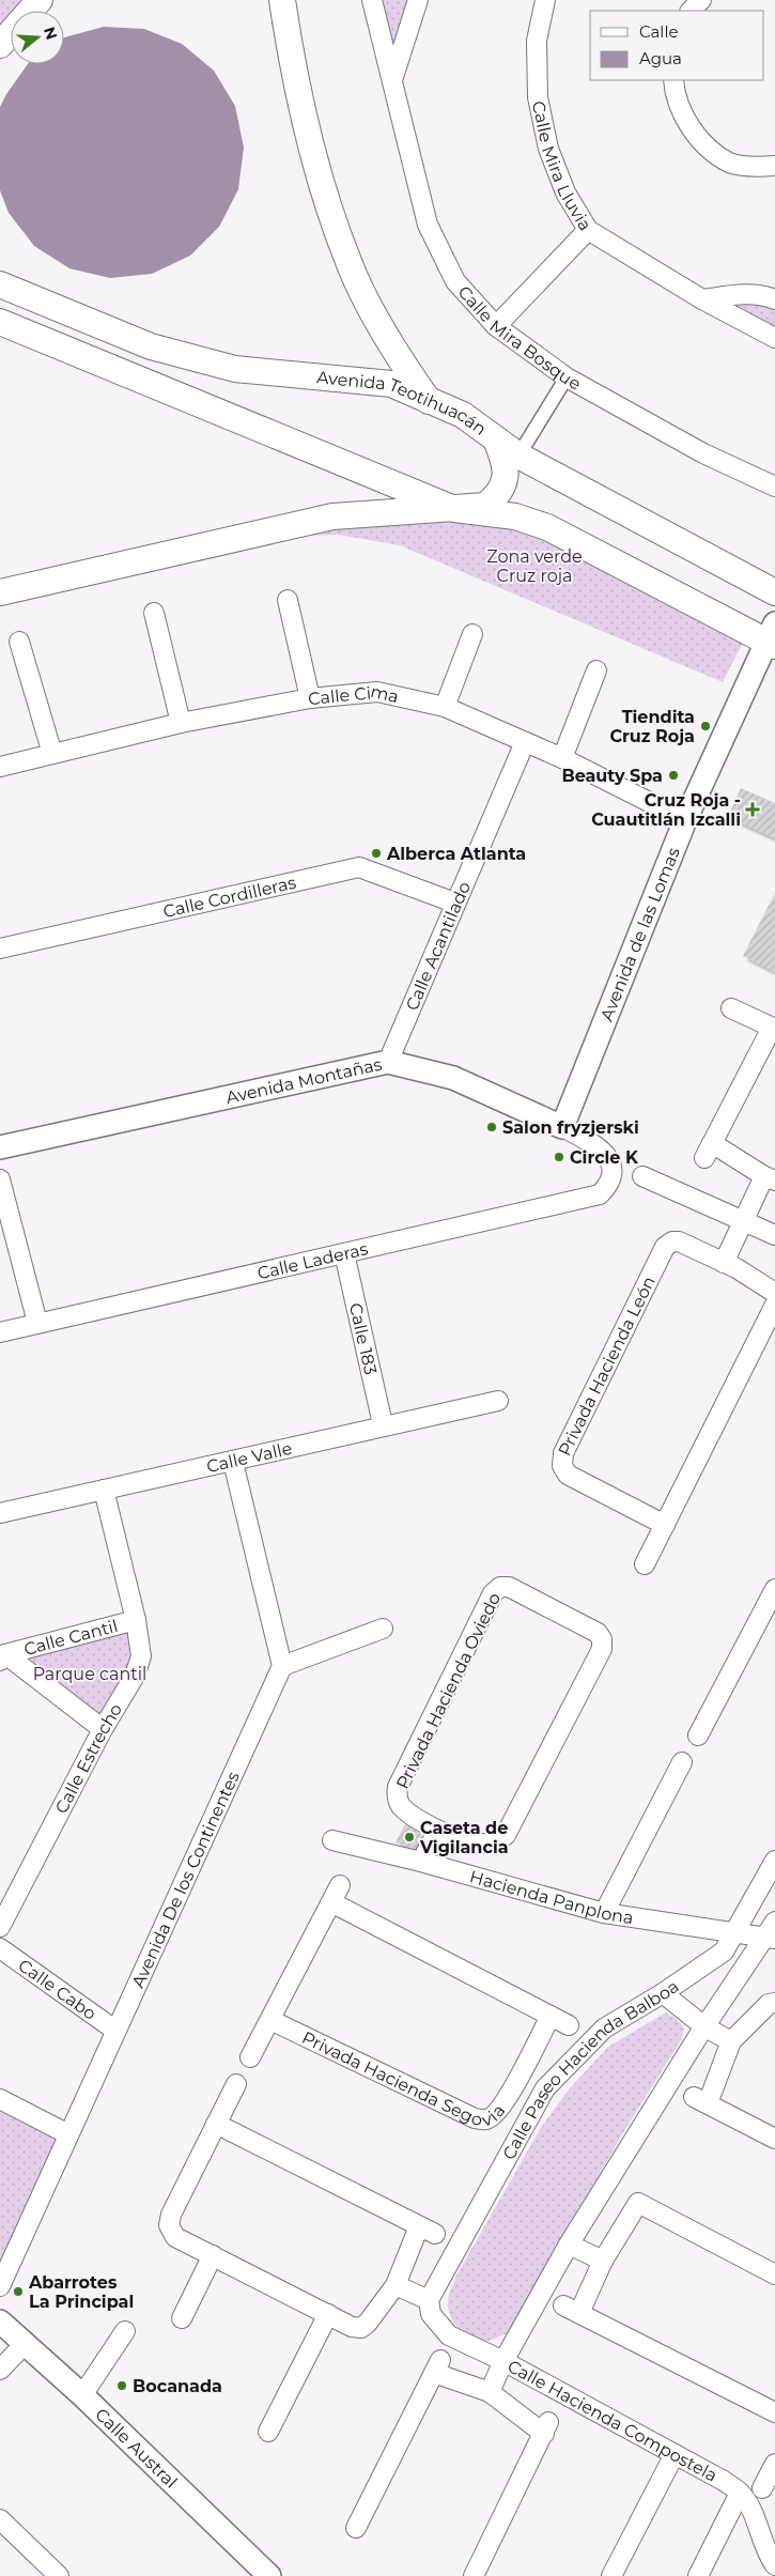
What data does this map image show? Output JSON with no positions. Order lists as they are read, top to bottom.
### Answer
{
  "streets": {
    "main road": ["Avenida Teotihuacán"],
    "street": [
      "Calle Mira Lluvia",
      "Calle Mira Bosque",
      "Calle Cima",
      "Calle Cordilleras",
      "Avenida de las Lomas",
      "Calle Acantilado",
      "Avenida Montañas",
      "Calle Laderas",
      "Calle 183",
      "Privada Hacienda León",
      "Calle Valle",
      "Calle Cantil",
      "Privada Hacienda Oviedo",
      "Calle Estrecho",
      "Avenida De los Continentes",
      "Hacienda Panplona",
      "Calle Cabo",
      "Privada Hacienda Segovia",
      "Calle Paseo Hacienda Balboa",
      "Calle Hacienda Compostela",
      "Calle Austral"
    ]
  },
  "crossings": [
    ["Calle Cima", "Avenida de las Lomas"],
    ["Calle Cima", "Calle Acantilado"],
    ["Calle Cordilleras", "Calle Acantilado"],
    ["Avenida de las Lomas", "Avenida Montañas"],
    ["Calle Acantilado", "Avenida Montañas"],
    ["Avenida Montañas", "Calle Laderas"],
    ["Calle Laderas", "Calle 183"],
    ["Calle 183", "Calle Valle"],
    ["Calle Valle", "Calle Estrecho"],
    ["Calle Cantil", "Calle Estrecho"],
    ["Avenida De los Continentes", "Calle Cabo"],
    ["Hacienda Panplona", "Calle Paseo Hacienda Balboa"],
    ["Privada Hacienda Segovia", "Calle Paseo Hacienda Balboa"],
    ["Calle Paseo Hacienda Balboa", "Calle Hacienda Compostela"]
  ],
  "parks": ["Zona verde Cruz roja", "Parque cantil"],
  "places": {
    "other": [
      "Tiendita Cruz Roja",
      "Beauty Spa",
      "Alberca Atlanta",
      "Salon fryzjerski",
      "Circle K",
      "Caseta de Vigilancia",
      "Abarrotes La Principal",
      "Bocanada"
    ],
    "health": ["Cruz Roja - Cuautitlán Izcalli"]
  },
  "legend": ["Calle", "Agua"],
  "north": "right"
}
